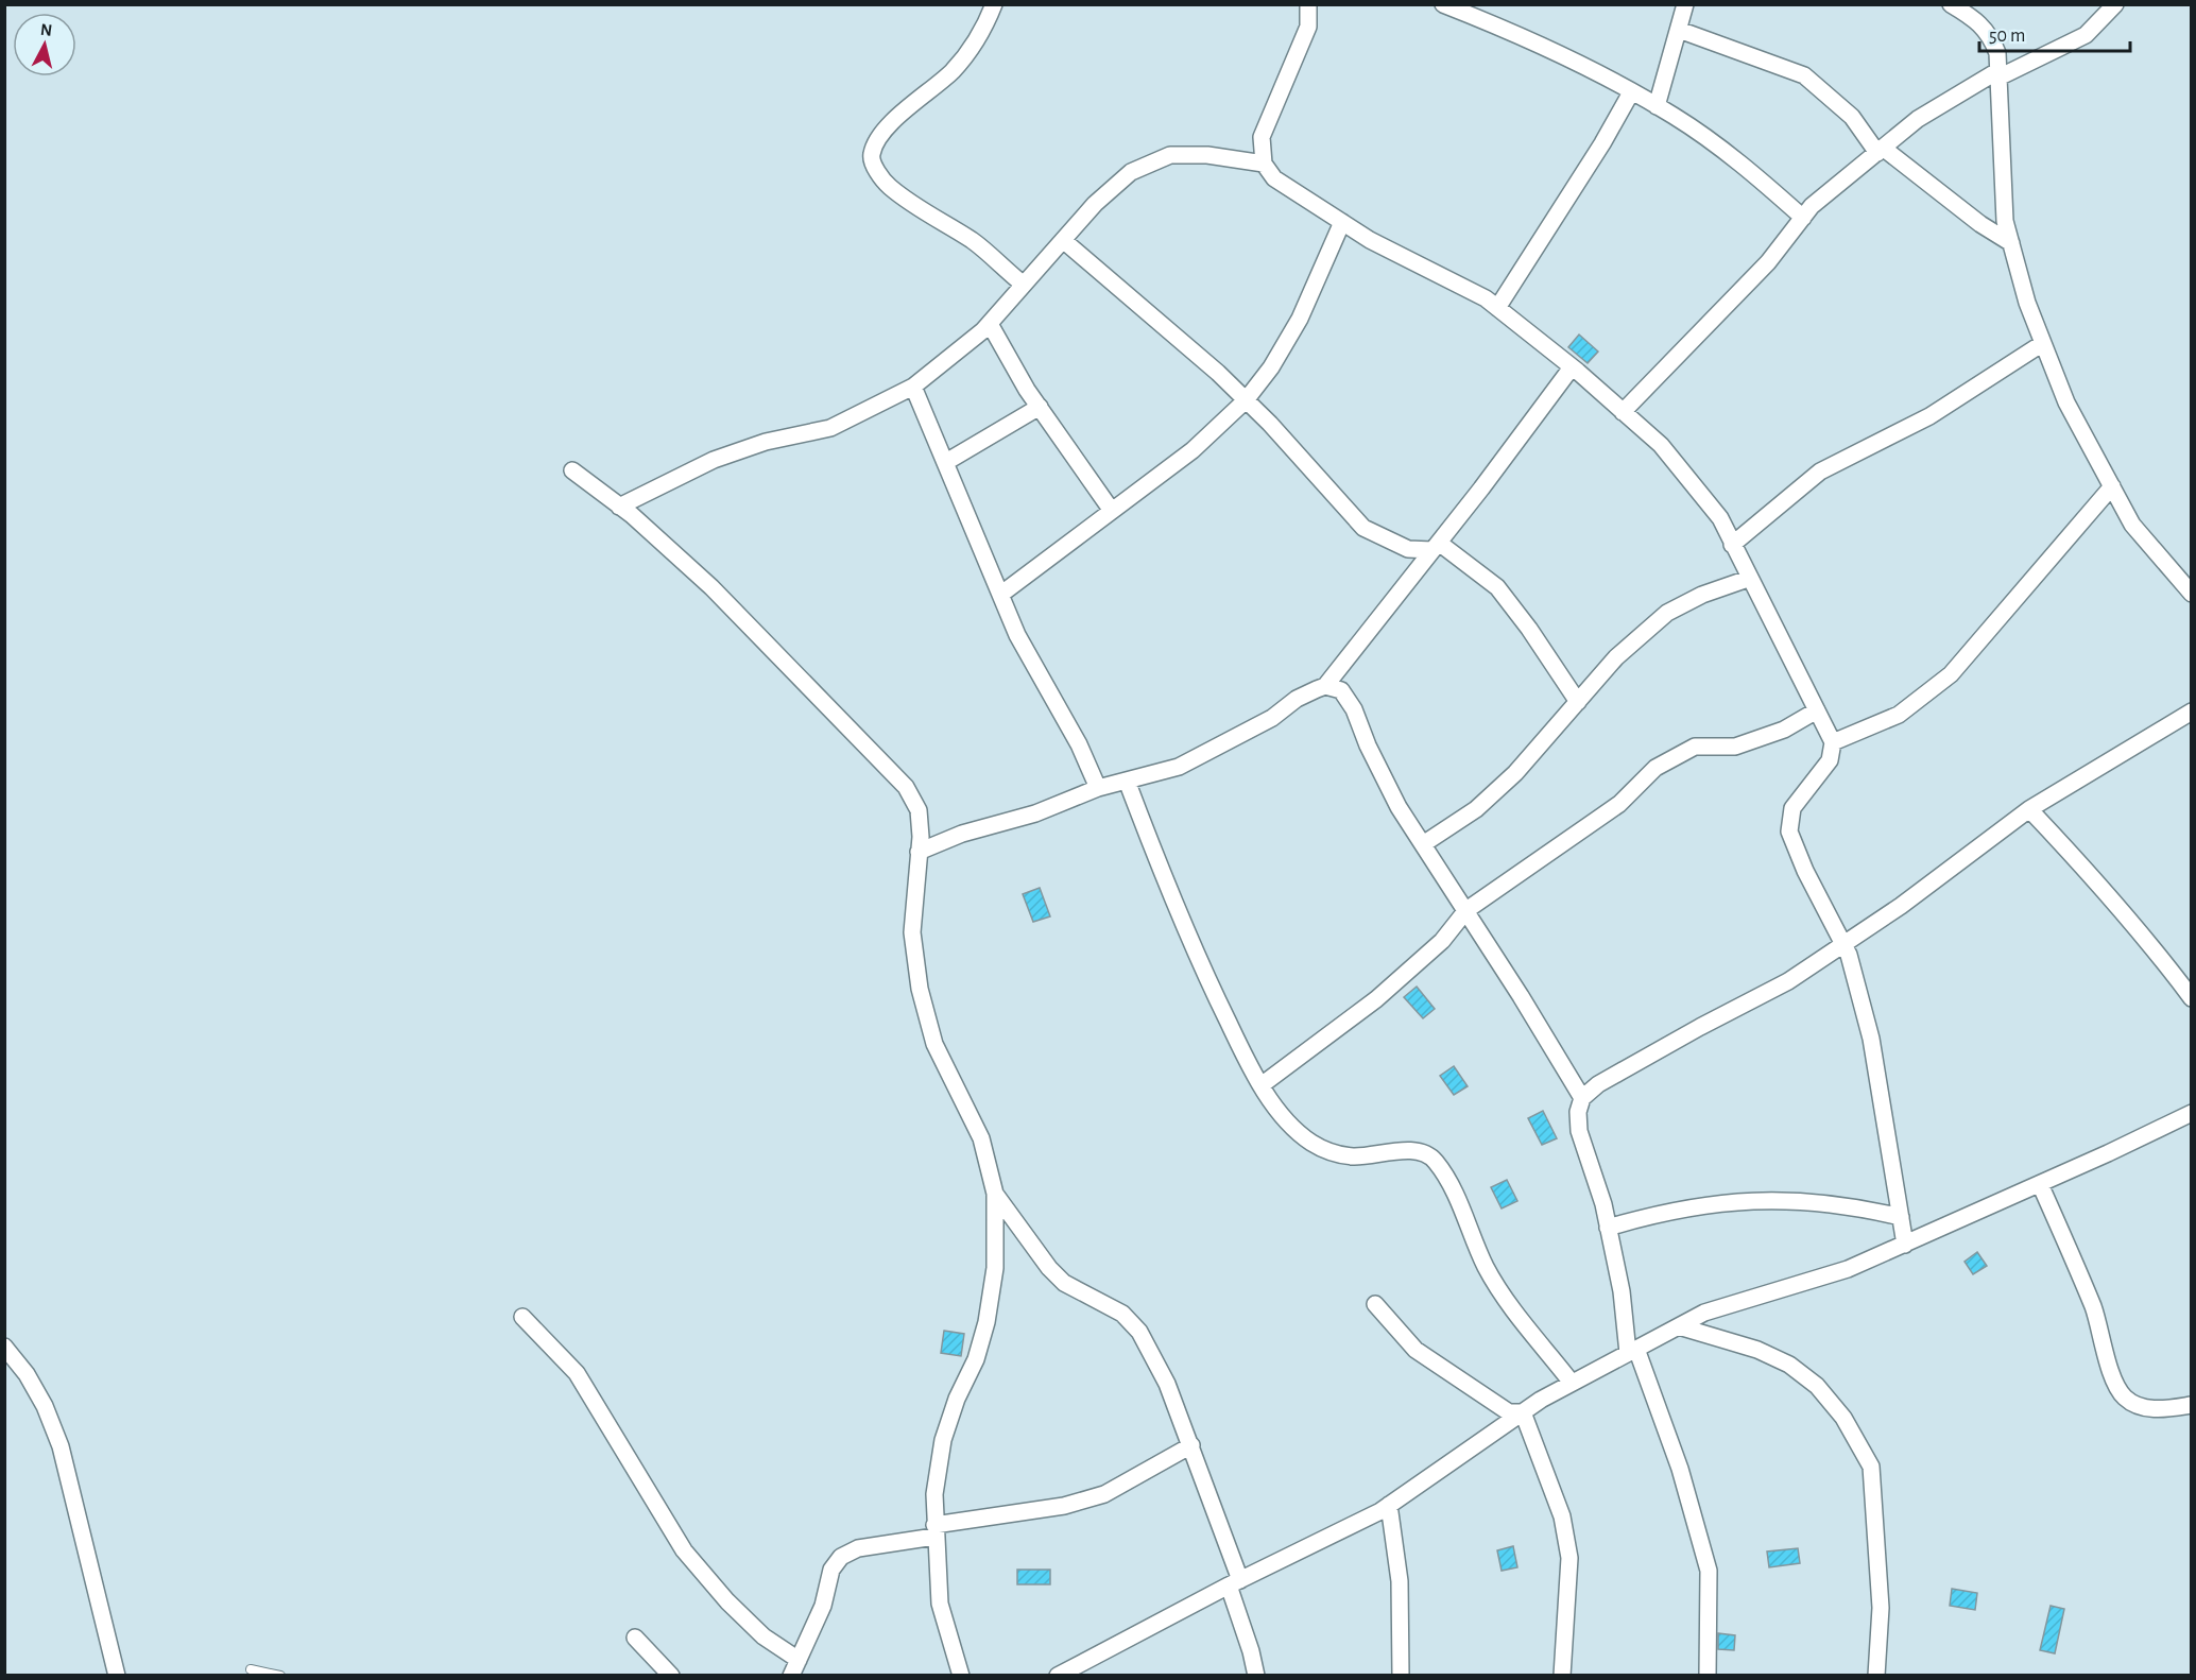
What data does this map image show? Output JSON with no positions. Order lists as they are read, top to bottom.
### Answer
{
  "scale_bar": "50 m",
  "north": "top"
}
